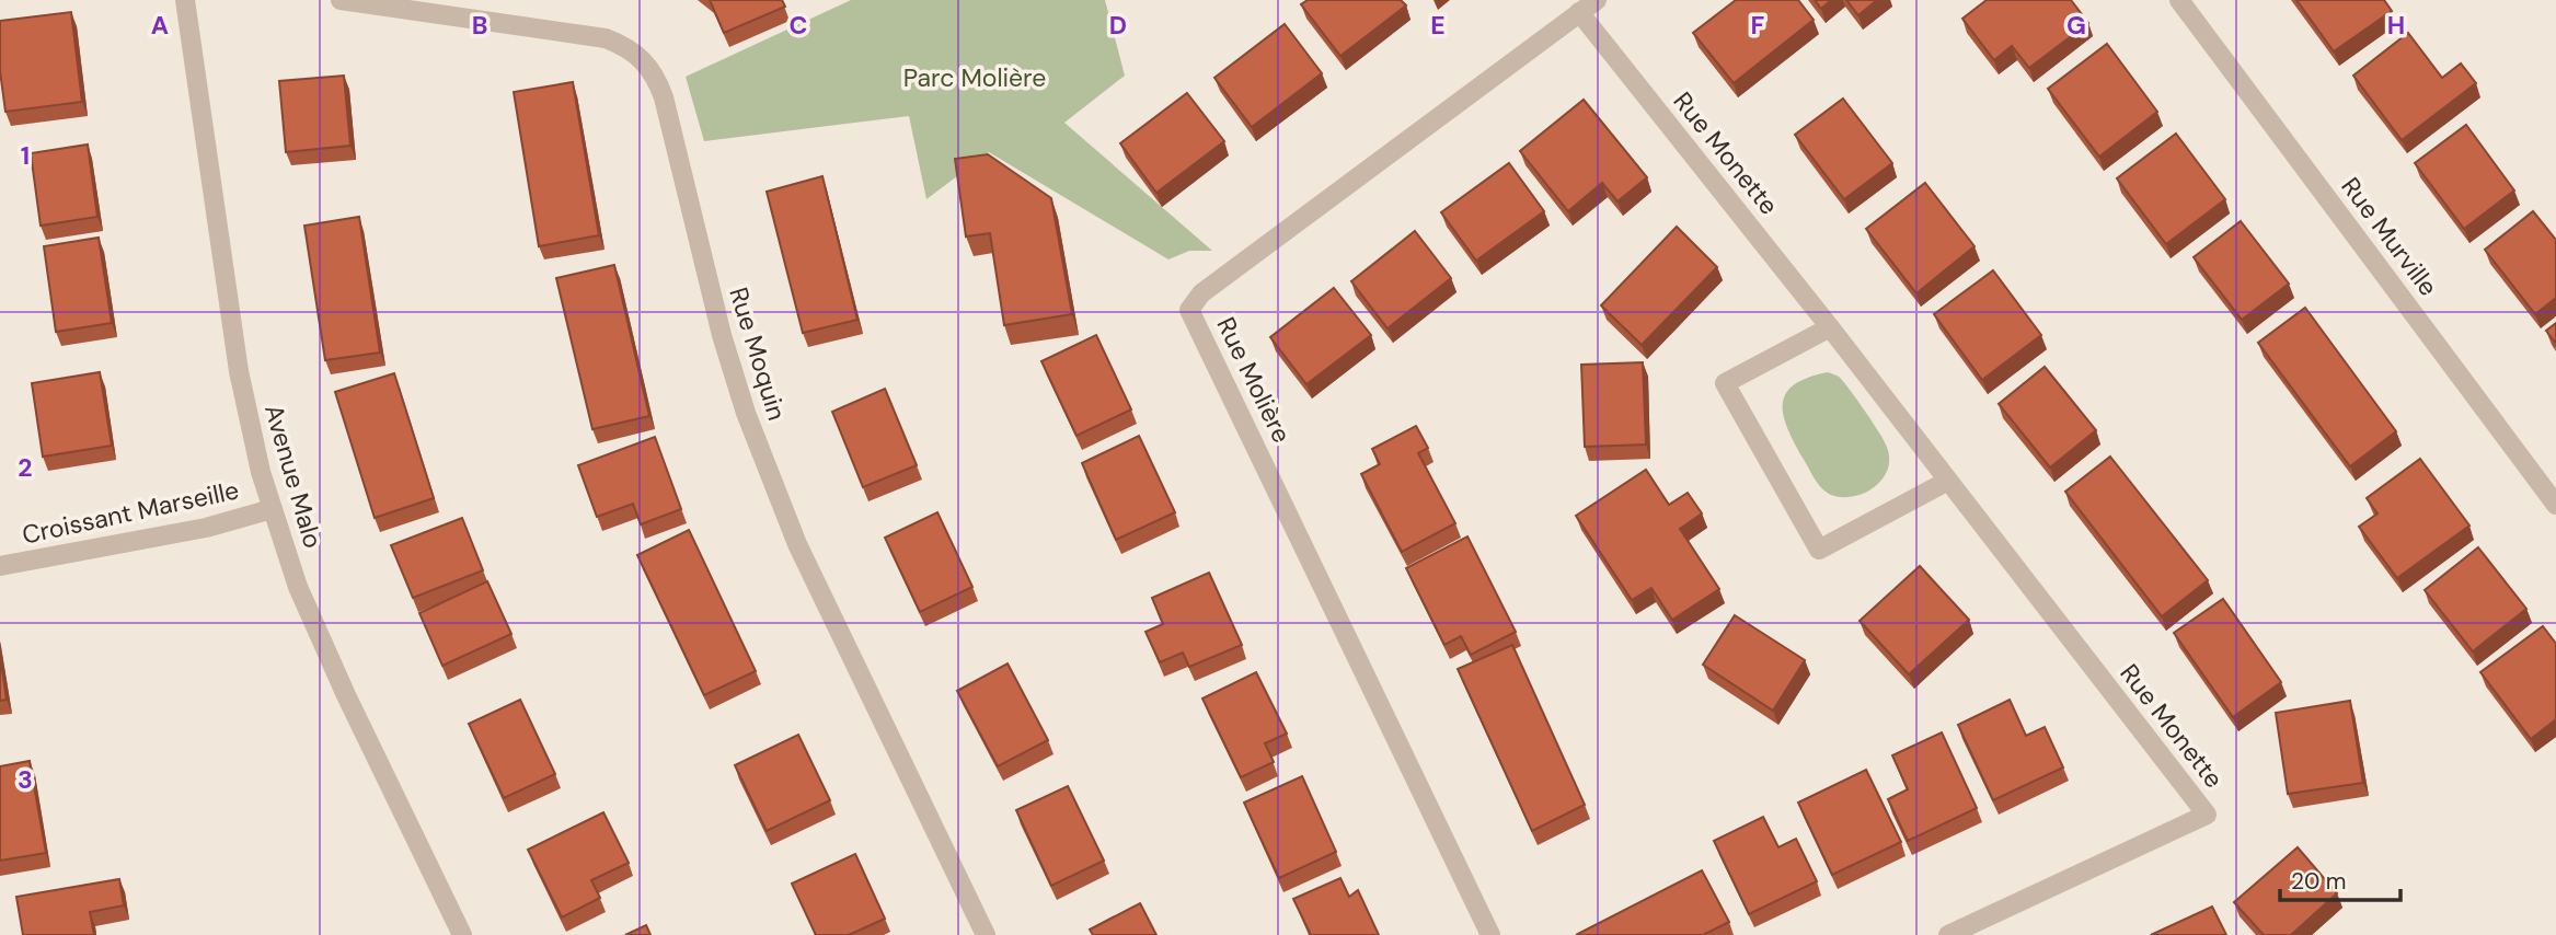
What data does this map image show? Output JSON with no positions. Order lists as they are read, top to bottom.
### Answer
{
  "streets": {
    "street": [
      "Rue Monette",
      "Rue Murville",
      "Rue Moquin",
      "Rue Molière",
      "Avenue Malo",
      "Croissant Marseille"
    ]
  },
  "crossings": [
    ["Rue Monette", "Rue Molière"],
    ["Avenue Malo", "Croissant Marseille"]
  ],
  "parks": ["Parc Molière"],
  "scale_bar": "20 m",
  "grid": {
    "columns": [
      "A",
      "B",
      "C",
      "D",
      "E",
      "F",
      "G",
      "H"
    ],
    "rows": ["1", "2", "3"]
  }
}
